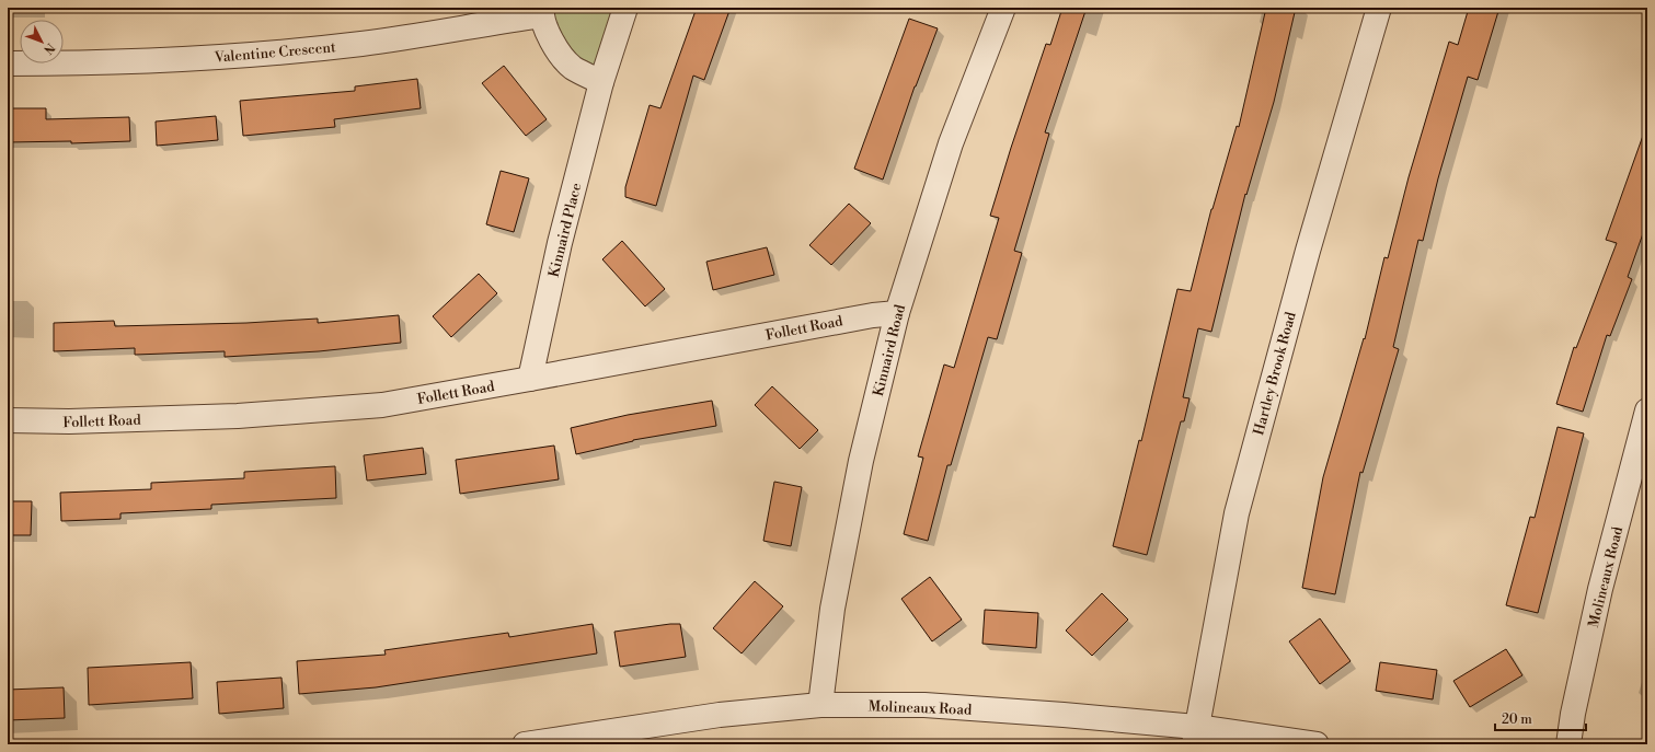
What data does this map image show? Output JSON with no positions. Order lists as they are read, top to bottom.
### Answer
{
  "streets": {
    "street": [
      "Valentine Crescent",
      "Kinnaird Place",
      "Follett Road",
      "Kinnaird Road",
      "Hartley Brook Road",
      "Molineaux Road"
    ]
  },
  "crossings": [
    ["Kinnaird Place", "Follett Road"],
    ["Follett Road", "Kinnaird Road"],
    ["Kinnaird Road", "Molineaux Road"],
    ["Hartley Brook Road", "Molineaux Road"]
  ],
  "scale_bar": "20 m",
  "north": "bottom right"
}
